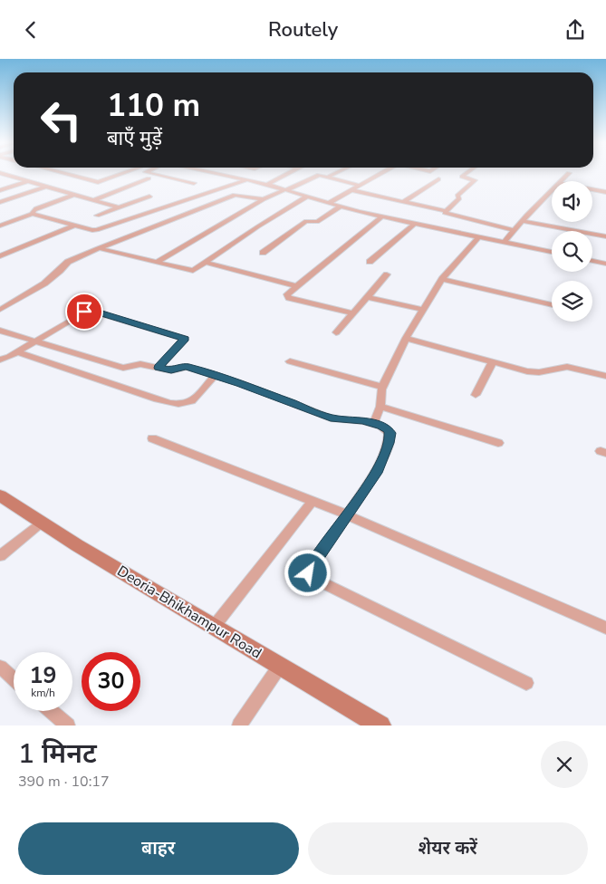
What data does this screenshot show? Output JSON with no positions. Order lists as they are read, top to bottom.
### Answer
{
  "streets": {
    "main road": ["Deoria-Bhikhampur Road"]
  },
  "page": {
    "header": "Routely",
    "turn": ["110 m", "बाएँ मुड़ें"],
    "speed": "19 km/h",
    "limit": "30",
    "heading": ["1 मिनट", "390 m · 10:17"],
    "buttons": ["बाहर", "शेयर करें"]
  }
}
